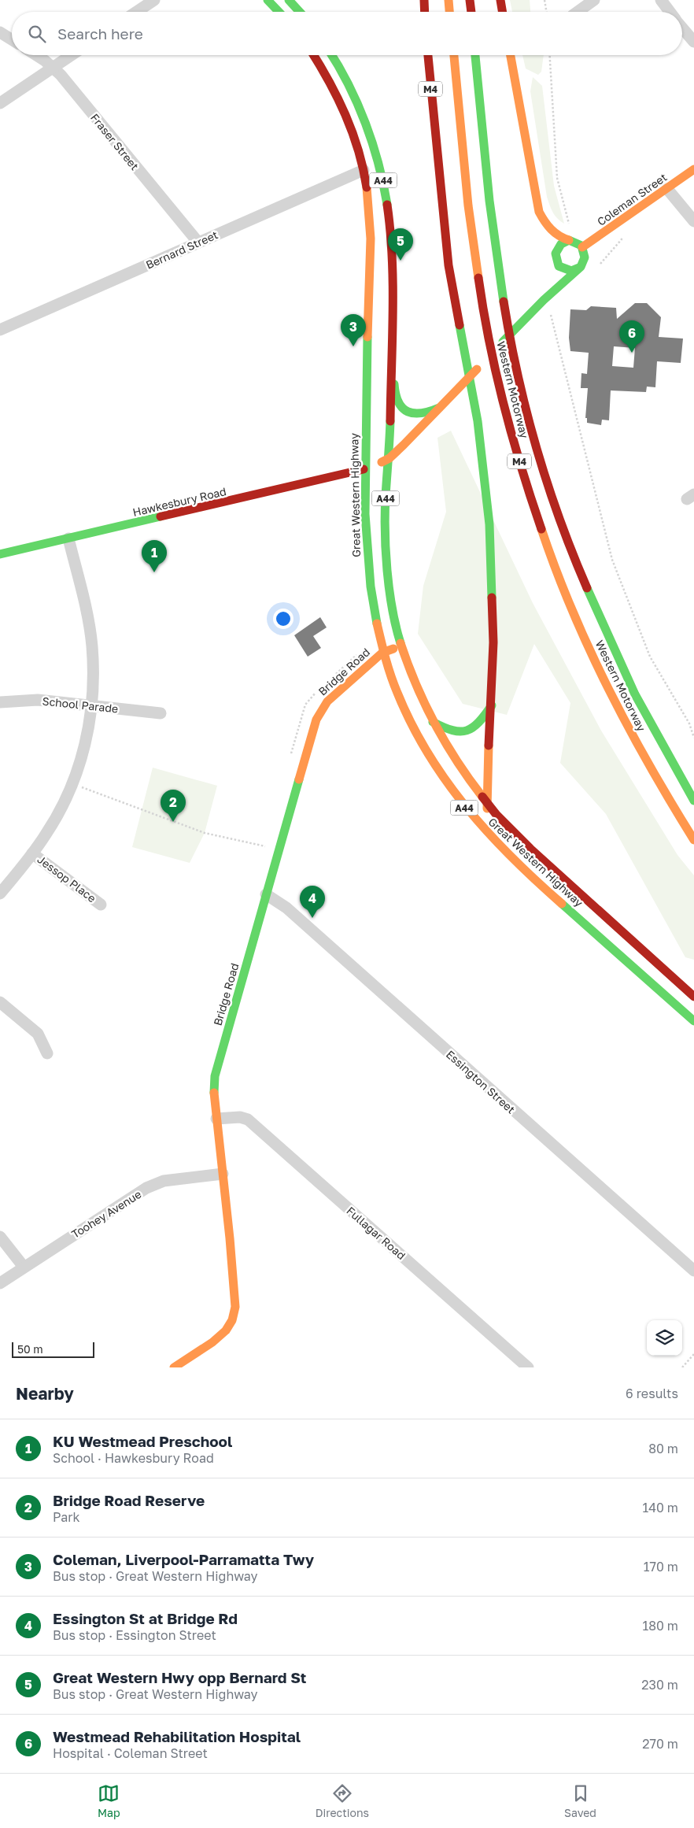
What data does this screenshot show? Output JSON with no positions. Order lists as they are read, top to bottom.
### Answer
{
  "streets": {
    "main road": [
      "M4",
      "A44",
      "Coleman Street",
      "Western Motorway",
      "Great Western Highway",
      "Hawkesbury Road",
      "Bridge Road"
    ],
    "street": [
      "Fraser Street",
      "Bernard Street",
      "School Parade",
      "Jessop Place",
      "Essington Street",
      "Toohey Avenue",
      "Fullagar Road"
    ]
  },
  "crossings": [
    ["Fraser Street", "Bernard Street"],
    ["Bernard Street", "Great Western Highway"],
    ["Great Western Highway", "Hawkesbury Road"],
    ["Great Western Highway", "Bridge Road"],
    ["Bridge Road", "Essington Street"],
    ["Bridge Road", "Toohey Avenue"],
    ["Bridge Road", "Fullagar Road"]
  ],
  "scale_bar": "50 m",
  "page": {
    "search": "Search here",
    "pins": [
      "5",
      "3",
      "6",
      "1",
      "2",
      "4"
    ],
    "scale": "50 m",
    "heading": ["Nearby", "6 results"],
    "list": [
      {
        "mark": "1",
        "name": "KU Westmead Preschool",
        "note": "School · Hawkesbury Road",
        "value": "80 m"
      },
      {
        "mark": "2",
        "name": "Bridge Road Reserve",
        "note": "Park",
        "value": "140 m"
      },
      {
        "mark": "3",
        "name": "Coleman, Liverpool-Parramatta Twy",
        "note": "Bus stop · Great Western Highway",
        "value": "170 m"
      },
      {
        "mark": "4",
        "name": "Essington St at Bridge Rd",
        "note": "Bus stop · Essington Street",
        "value": "180 m"
      },
      {
        "mark": "5",
        "name": "Great Western Hwy opp Bernard St",
        "note": "Bus stop · Great Western Highway",
        "value": "230 m"
      },
      {
        "mark": "6",
        "name": "Westmead Rehabilitation Hospital",
        "note": "Hospital · Coleman Street",
        "value": "270 m"
      }
    ],
    "nav": ["Map", "Directions", "Saved"]
  }
}
